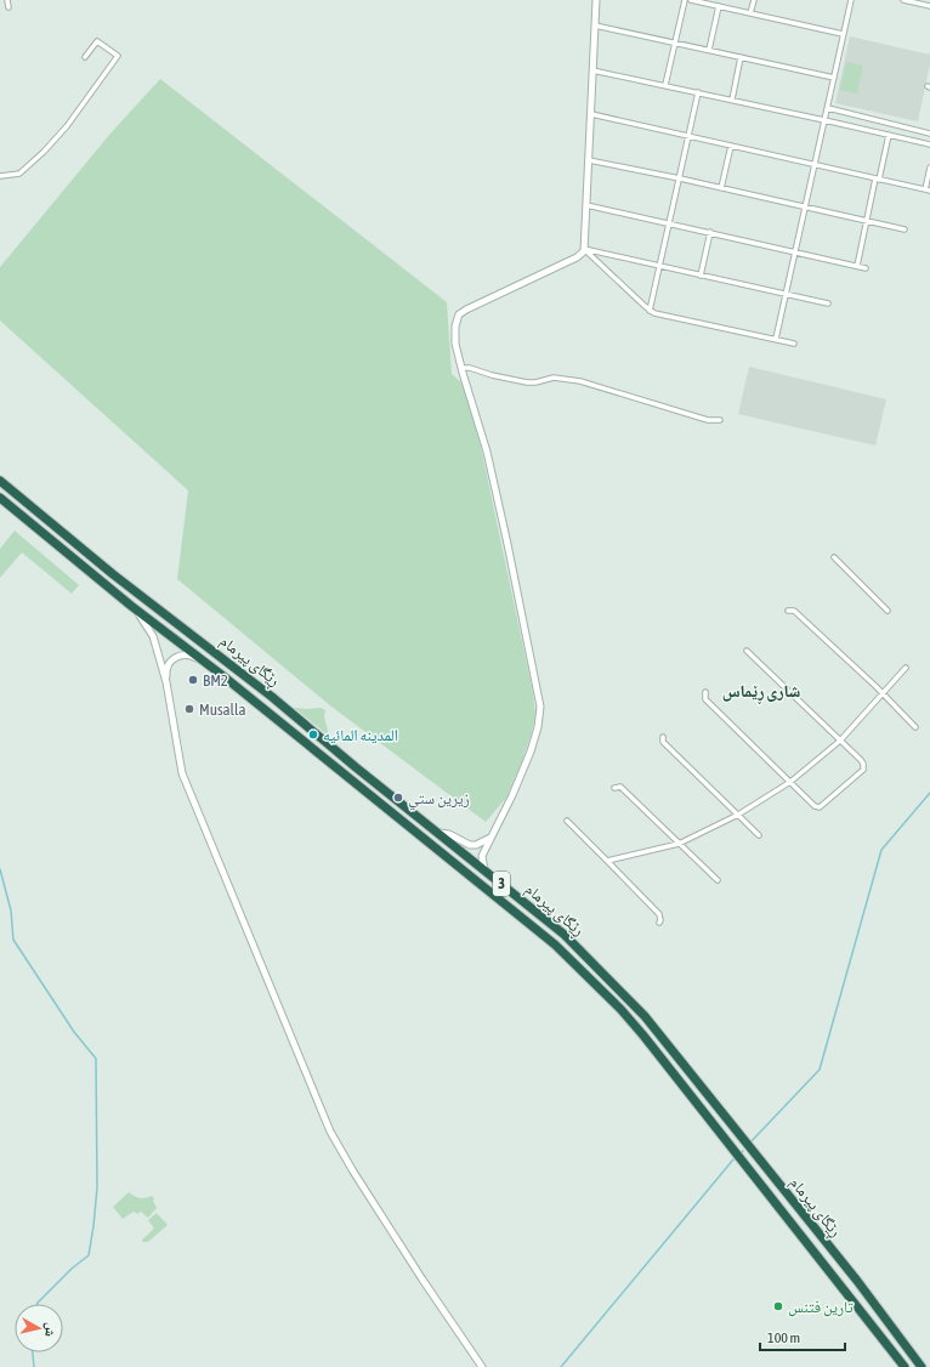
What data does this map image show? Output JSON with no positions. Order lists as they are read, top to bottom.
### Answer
{
  "streets": {
    "highway": ["ڕێگای پیرمام", "3"]
  },
  "districts": ["شاری ڕێماس"],
  "places": [
    "BM2",
    "Musalla",
    "المدينه المائيه",
    "زيرين ستي",
    "تارين فتنس"
  ],
  "scale_bar": "100 m",
  "north": "right"
}
